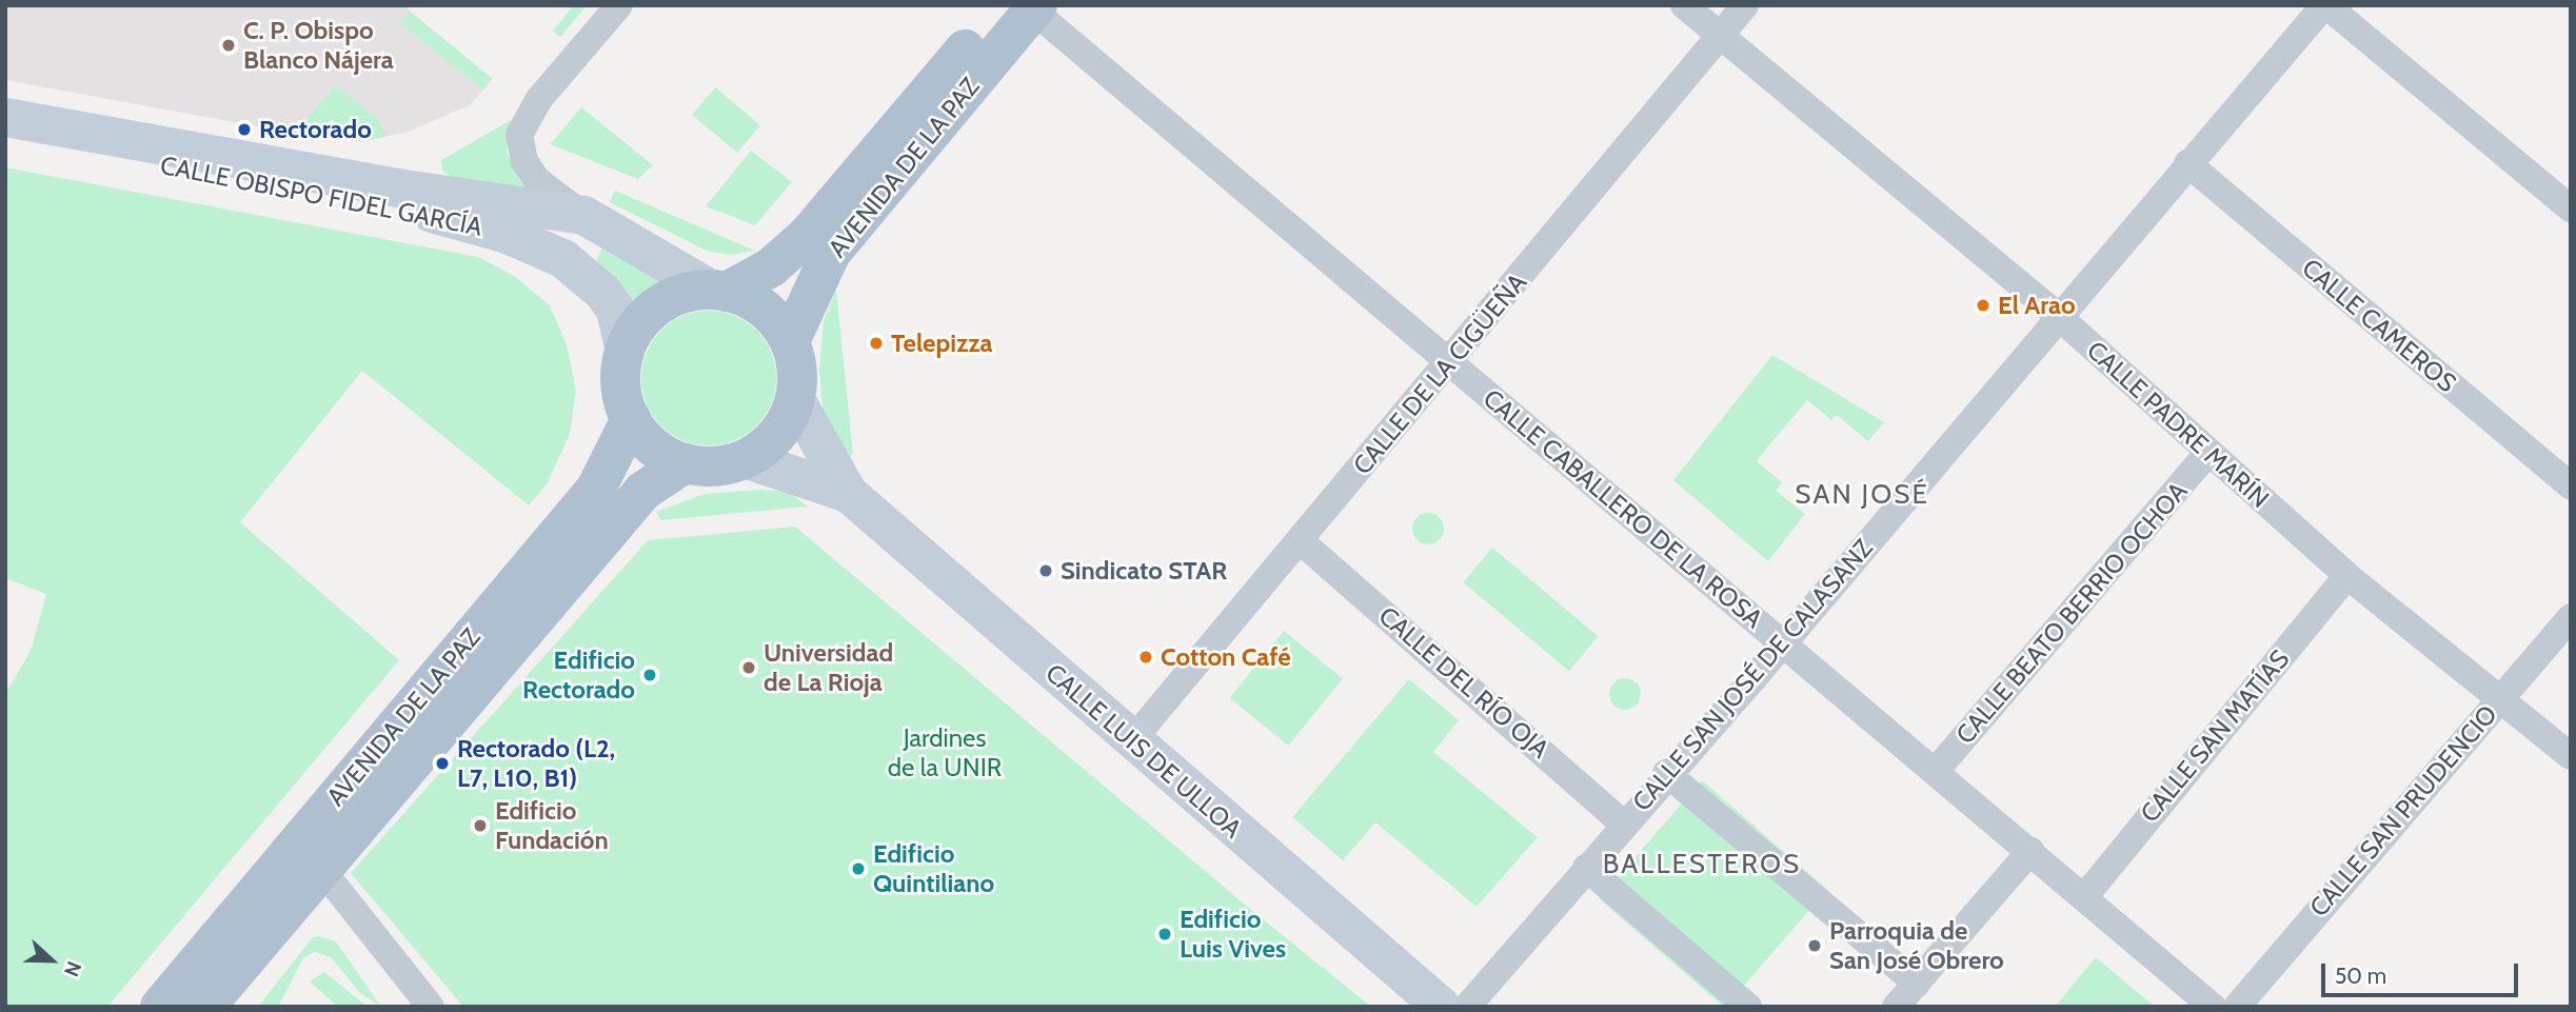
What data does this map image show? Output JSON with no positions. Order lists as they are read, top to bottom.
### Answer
{
  "streets": {
    "main road": ["AVENIDA DE LA PAZ", "CALLE OBISPO FIDEL GARCÍA", "CALLE LUIS DE ULLOA"],
    "street": [
      "CALLE CAMEROS",
      "CALLE DE LA CIGÜEÑA",
      "CALLE PADRE MARÍN",
      "CALLE CABALLERO DE LA ROSA",
      "CALLE BEATO BERRIO OCHOA",
      "CALLE SAN JOSÉ DE CALASANZ",
      "CALLE DEL RÍO OJA",
      "CALLE SAN MATÍAS",
      "CALLE SAN PRUDENCIO"
    ]
  },
  "crossings": [
    ["AVENIDA DE LA PAZ", "CALLE OBISPO FIDEL GARCÍA"],
    ["AVENIDA DE LA PAZ", "CALLE CABALLERO DE LA ROSA"],
    ["AVENIDA DE LA PAZ", "CALLE LUIS DE ULLOA"],
    ["CALLE OBISPO FIDEL GARCÍA", "CALLE LUIS DE ULLOA"],
    ["CALLE CAMEROS", "CALLE SAN JOSÉ DE CALASANZ"],
    ["CALLE DE LA CIGÜEÑA", "CALLE PADRE MARÍN"],
    ["CALLE DE LA CIGÜEÑA", "CALLE CABALLERO DE LA ROSA"],
    ["CALLE DE LA CIGÜEÑA", "CALLE DEL RÍO OJA"],
    ["CALLE DE LA CIGÜEÑA", "CALLE LUIS DE ULLOA"],
    ["CALLE PADRE MARÍN", "CALLE BEATO BERRIO OCHOA"],
    ["CALLE PADRE MARÍN", "CALLE SAN JOSÉ DE CALASANZ"],
    ["CALLE PADRE MARÍN", "CALLE SAN MATÍAS"],
    ["CALLE PADRE MARÍN", "CALLE SAN PRUDENCIO"],
    ["CALLE CABALLERO DE LA ROSA", "CALLE BEATO BERRIO OCHOA"],
    ["CALLE CABALLERO DE LA ROSA", "CALLE SAN JOSÉ DE CALASANZ"],
    ["CALLE CABALLERO DE LA ROSA", "CALLE SAN MATÍAS"],
    ["CALLE SAN JOSÉ DE CALASANZ", "CALLE DEL RÍO OJA"]
  ],
  "districts": ["SAN JOSÉ", "BALLESTEROS"],
  "parks": ["Jardines de la UNIR"],
  "places": [
    "C. P. Obispo Blanco Nájera",
    "Rectorado",
    "El Arao",
    "Telepizza",
    "Sindicato STAR",
    "Cotton Café",
    "Universidad de La Rioja",
    "Edificio Rectorado",
    "Rectorado (L2, L7, L10, B1)",
    "Edificio Fundación",
    "Edificio Quintiliano",
    "Edificio Luis Vives",
    "Parroquia de San José Obrero"
  ],
  "scale_bar": "50 m",
  "north": "right"
}
